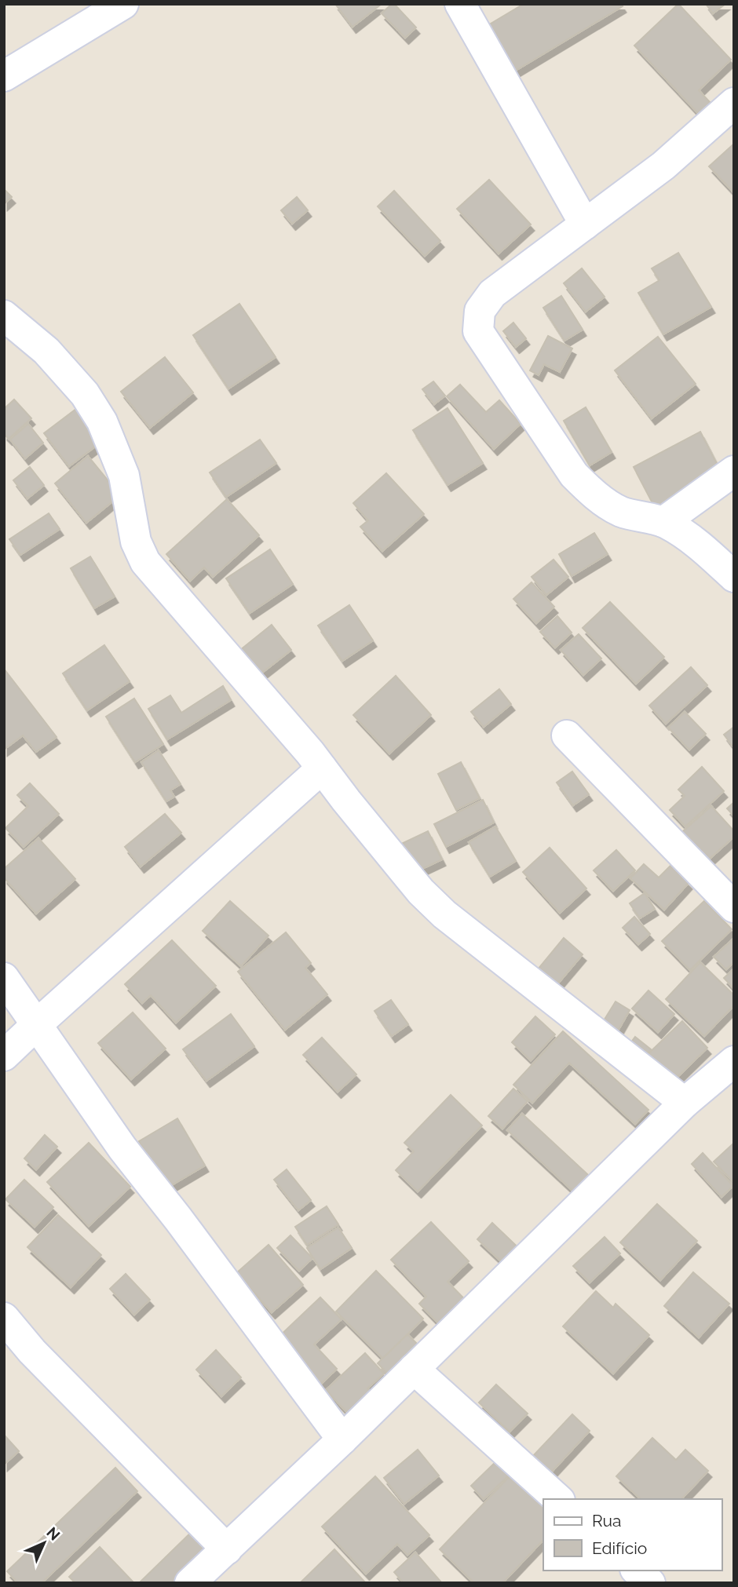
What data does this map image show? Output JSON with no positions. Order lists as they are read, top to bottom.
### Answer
{
  "legend": ["Rua", "Edifício"],
  "north": "top right"
}
